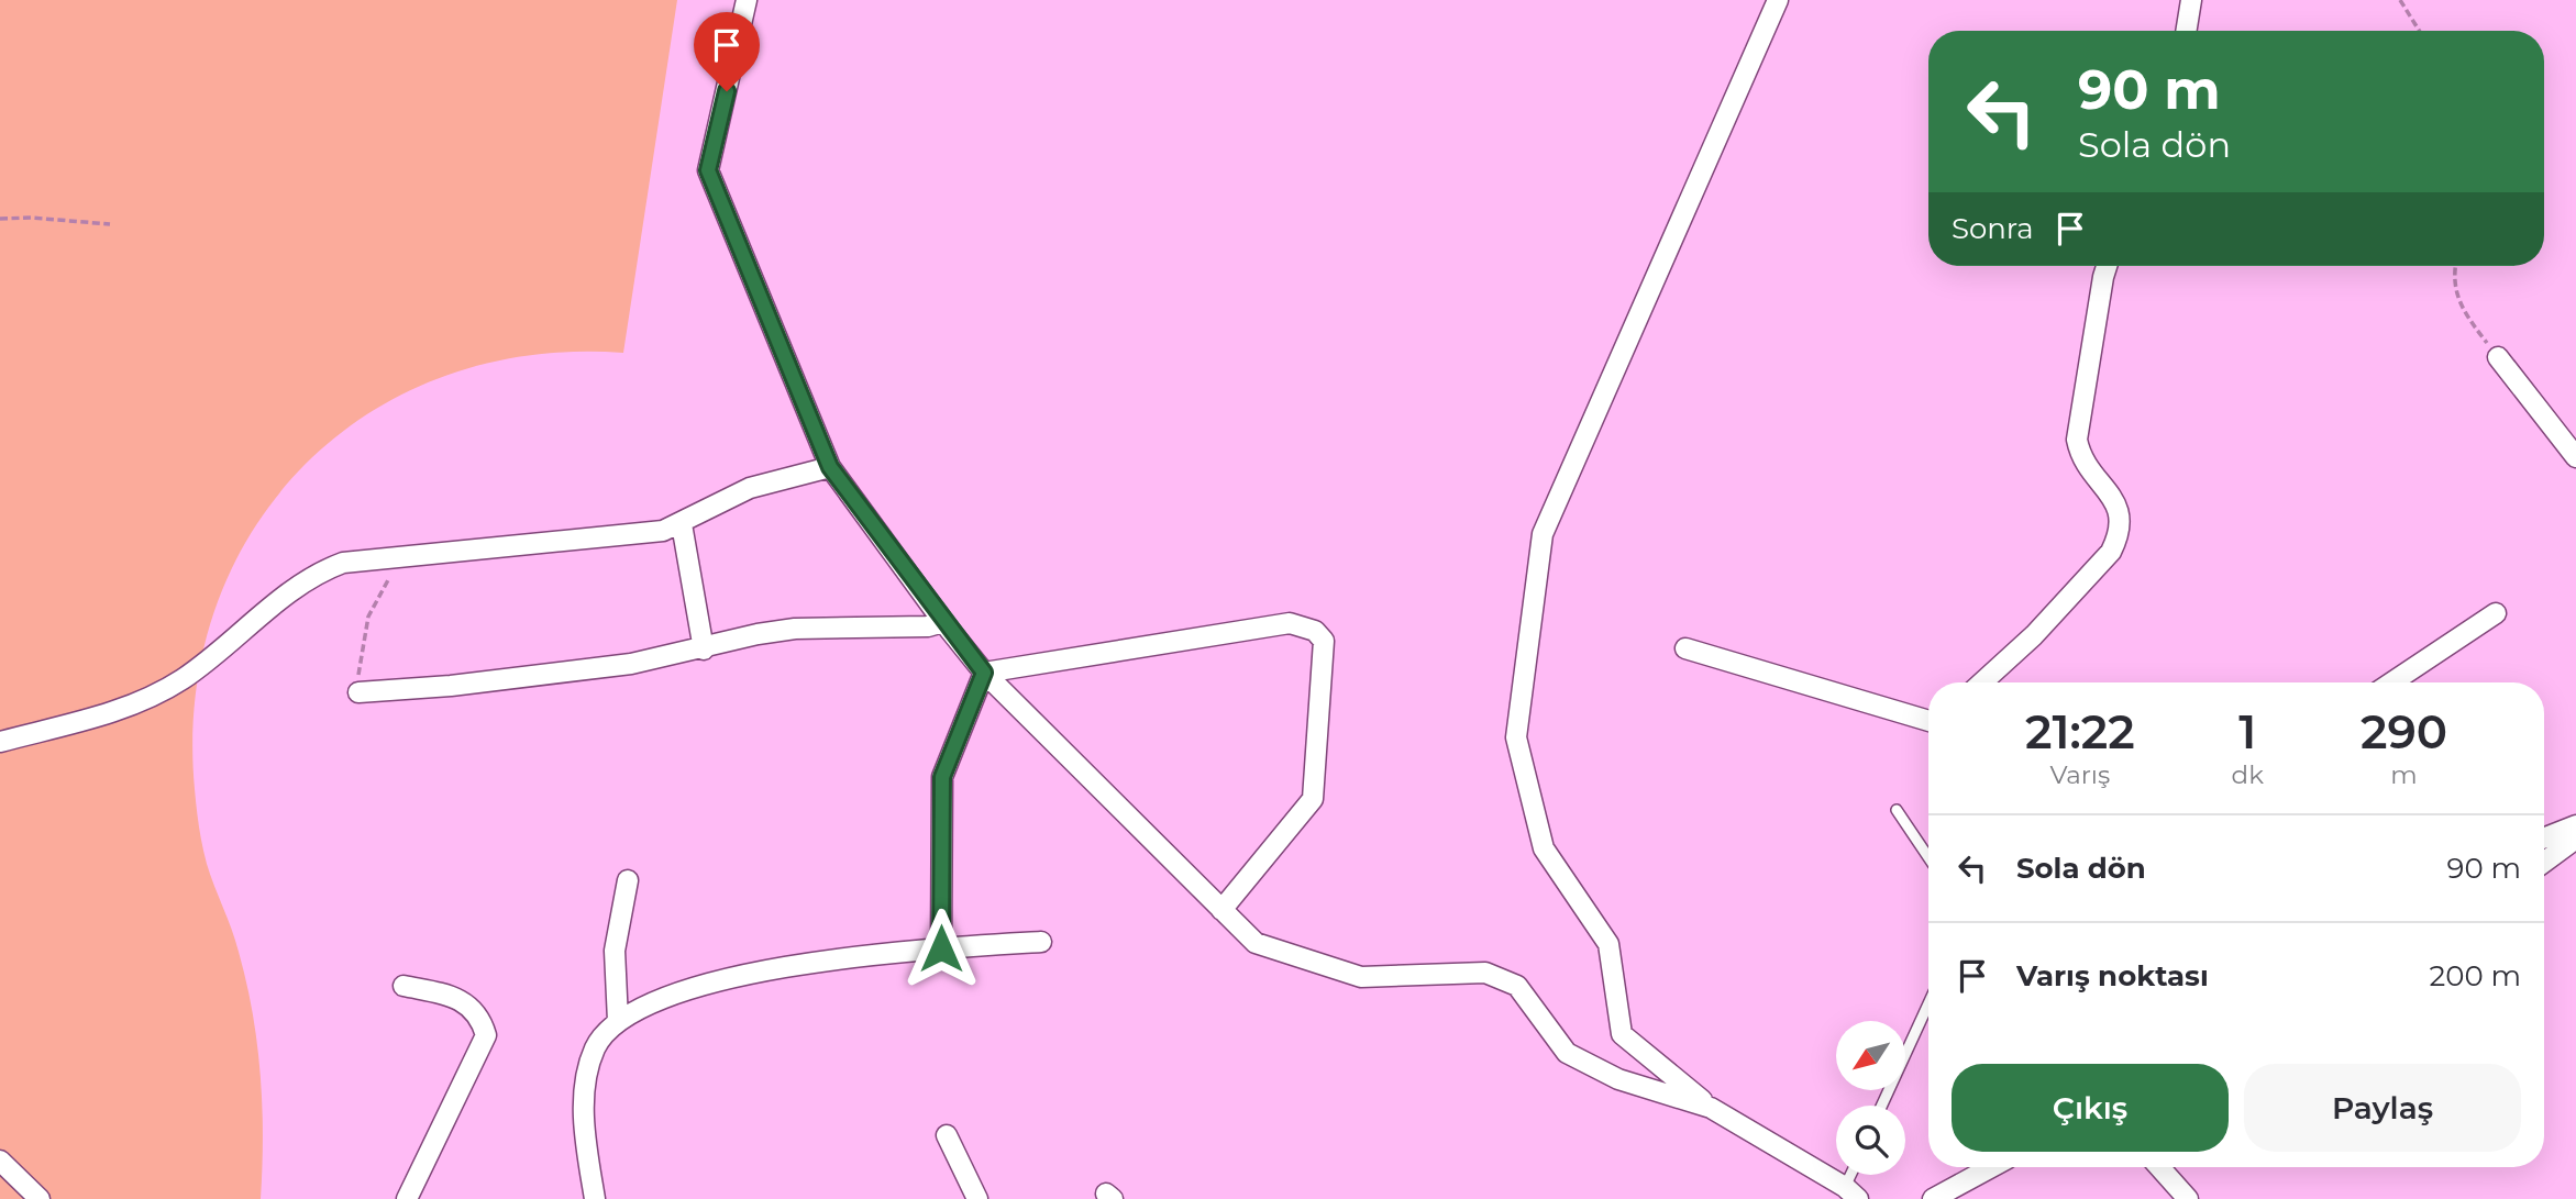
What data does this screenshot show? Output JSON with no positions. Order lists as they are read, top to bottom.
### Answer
{
  "north": "bottom left",
  "page": {
    "turn": ["90 m", "Sola dön"],
    "then": "Sonra",
    "eta": [
      "21:22",
      "Varış",
      "1",
      "dk",
      "290",
      "m"
    ],
    "list": [
      {
        "name": "Sola dön",
        "value": "90 m"
      },
      {
        "name": "Varış noktası",
        "value": "200 m"
      }
    ],
    "buttons": ["Çıkış", "Paylaş"]
  }
}
